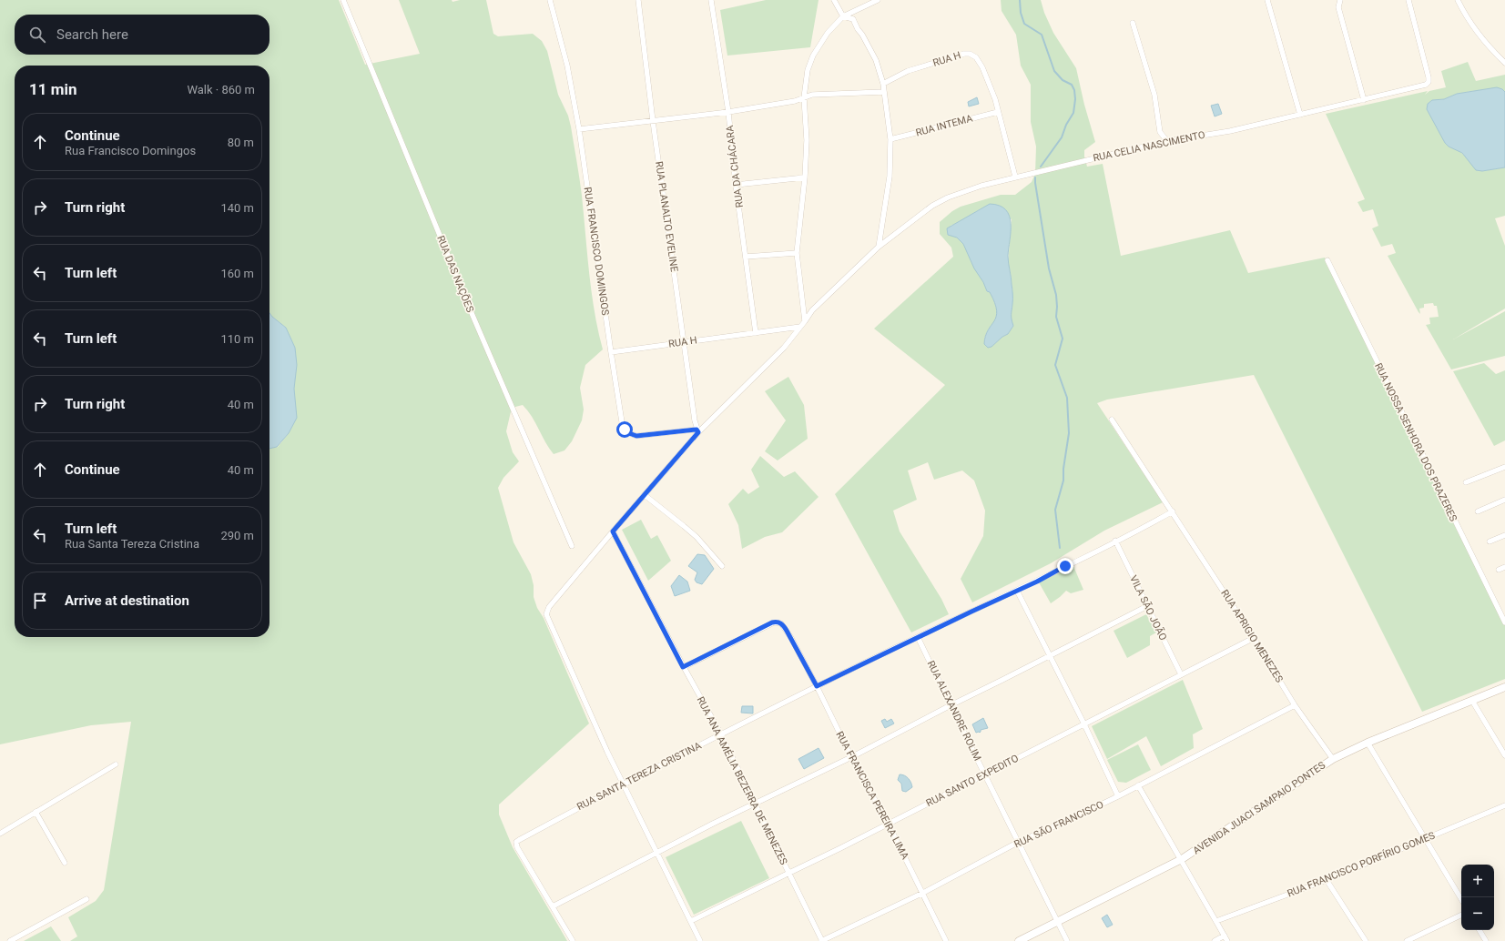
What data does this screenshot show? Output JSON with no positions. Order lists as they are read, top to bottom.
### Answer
{
  "streets": {
    "main road": ["AVENIDA JUACI SAMPAIO PONTES"],
    "street": [
      "RUA H",
      "RUA INTEMA",
      "RUA CELIA NASCIMENTO",
      "RUA DA CHÁCARA",
      "RUA PLANALTO EVELINE",
      "RUA FRANCISCO DOMINGOS",
      "RUA DAS NAÇÕES",
      "RUA NOSSA SENHORA DOS PRAZERES",
      "VILA SÃO JOÃO",
      "RUA APRIGIO MENEZES",
      "RUA ALEXANDRE ROLIM",
      "RUA SANTA TEREZA CRISTINA",
      "RUA ANA AMÉLIA BEZERRA DE MENEZES",
      "RUA SANTO EXPEDITO",
      "RUA FRANCISCA PEREIRA LIMA",
      "RUA SÃO FRANCISCO",
      "RUA FRANCISCO PORFÍRIO GOMES"
    ]
  },
  "crossings": [
    ["RUA H", "RUA INTEMA"],
    ["RUA H", "RUA DA CHÁCARA"],
    ["RUA H", "RUA PLANALTO EVELINE"],
    ["RUA H", "RUA FRANCISCO DOMINGOS"],
    ["RUA PLANALTO EVELINE", "RUA FRANCISCO DOMINGOS"],
    ["VILA SÃO JOÃO", "RUA SANTA TEREZA CRISTINA"],
    ["VILA SÃO JOÃO", "RUA SANTO EXPEDITO"],
    ["RUA APRIGIO MENEZES", "RUA SANTA TEREZA CRISTINA"],
    ["RUA APRIGIO MENEZES", "RUA SANTO EXPEDITO"],
    ["RUA APRIGIO MENEZES", "AVENIDA JUACI SAMPAIO PONTES"],
    ["RUA APRIGIO MENEZES", "RUA SÃO FRANCISCO"],
    ["RUA ALEXANDRE ROLIM", "RUA SANTA TEREZA CRISTINA"],
    ["RUA ALEXANDRE ROLIM", "RUA SANTO EXPEDITO"],
    ["RUA ALEXANDRE ROLIM", "AVENIDA JUACI SAMPAIO PONTES"],
    ["RUA ALEXANDRE ROLIM", "RUA SÃO FRANCISCO"],
    ["RUA SANTA TEREZA CRISTINA", "RUA ANA AMÉLIA BEZERRA DE MENEZES"],
    ["RUA SANTA TEREZA CRISTINA", "RUA FRANCISCA PEREIRA LIMA"],
    ["RUA ANA AMÉLIA BEZERRA DE MENEZES", "RUA SANTO EXPEDITO"],
    ["RUA ANA AMÉLIA BEZERRA DE MENEZES", "RUA FRANCISCA PEREIRA LIMA"],
    ["RUA ANA AMÉLIA BEZERRA DE MENEZES", "RUA SÃO FRANCISCO"],
    ["RUA SANTO EXPEDITO", "RUA FRANCISCA PEREIRA LIMA"],
    ["RUA FRANCISCA PEREIRA LIMA", "RUA SÃO FRANCISCO"]
  ],
  "page": {
    "search": "Search here",
    "heading": ["11 min", "Walk · 860 m"],
    "list": [
      ["Continue", "Rua Francisco Domingos", "80 m"],
      ["Turn right", "140 m"],
      ["Turn left", "160 m"],
      ["Turn left", "110 m"],
      ["Turn right", "40 m"],
      ["Continue", "40 m"],
      ["Turn left", "Rua Santa Tereza Cristina", "290 m"],
      "Arrive at destination"
    ],
    "map_buttons": ["+", "−"]
  }
}
